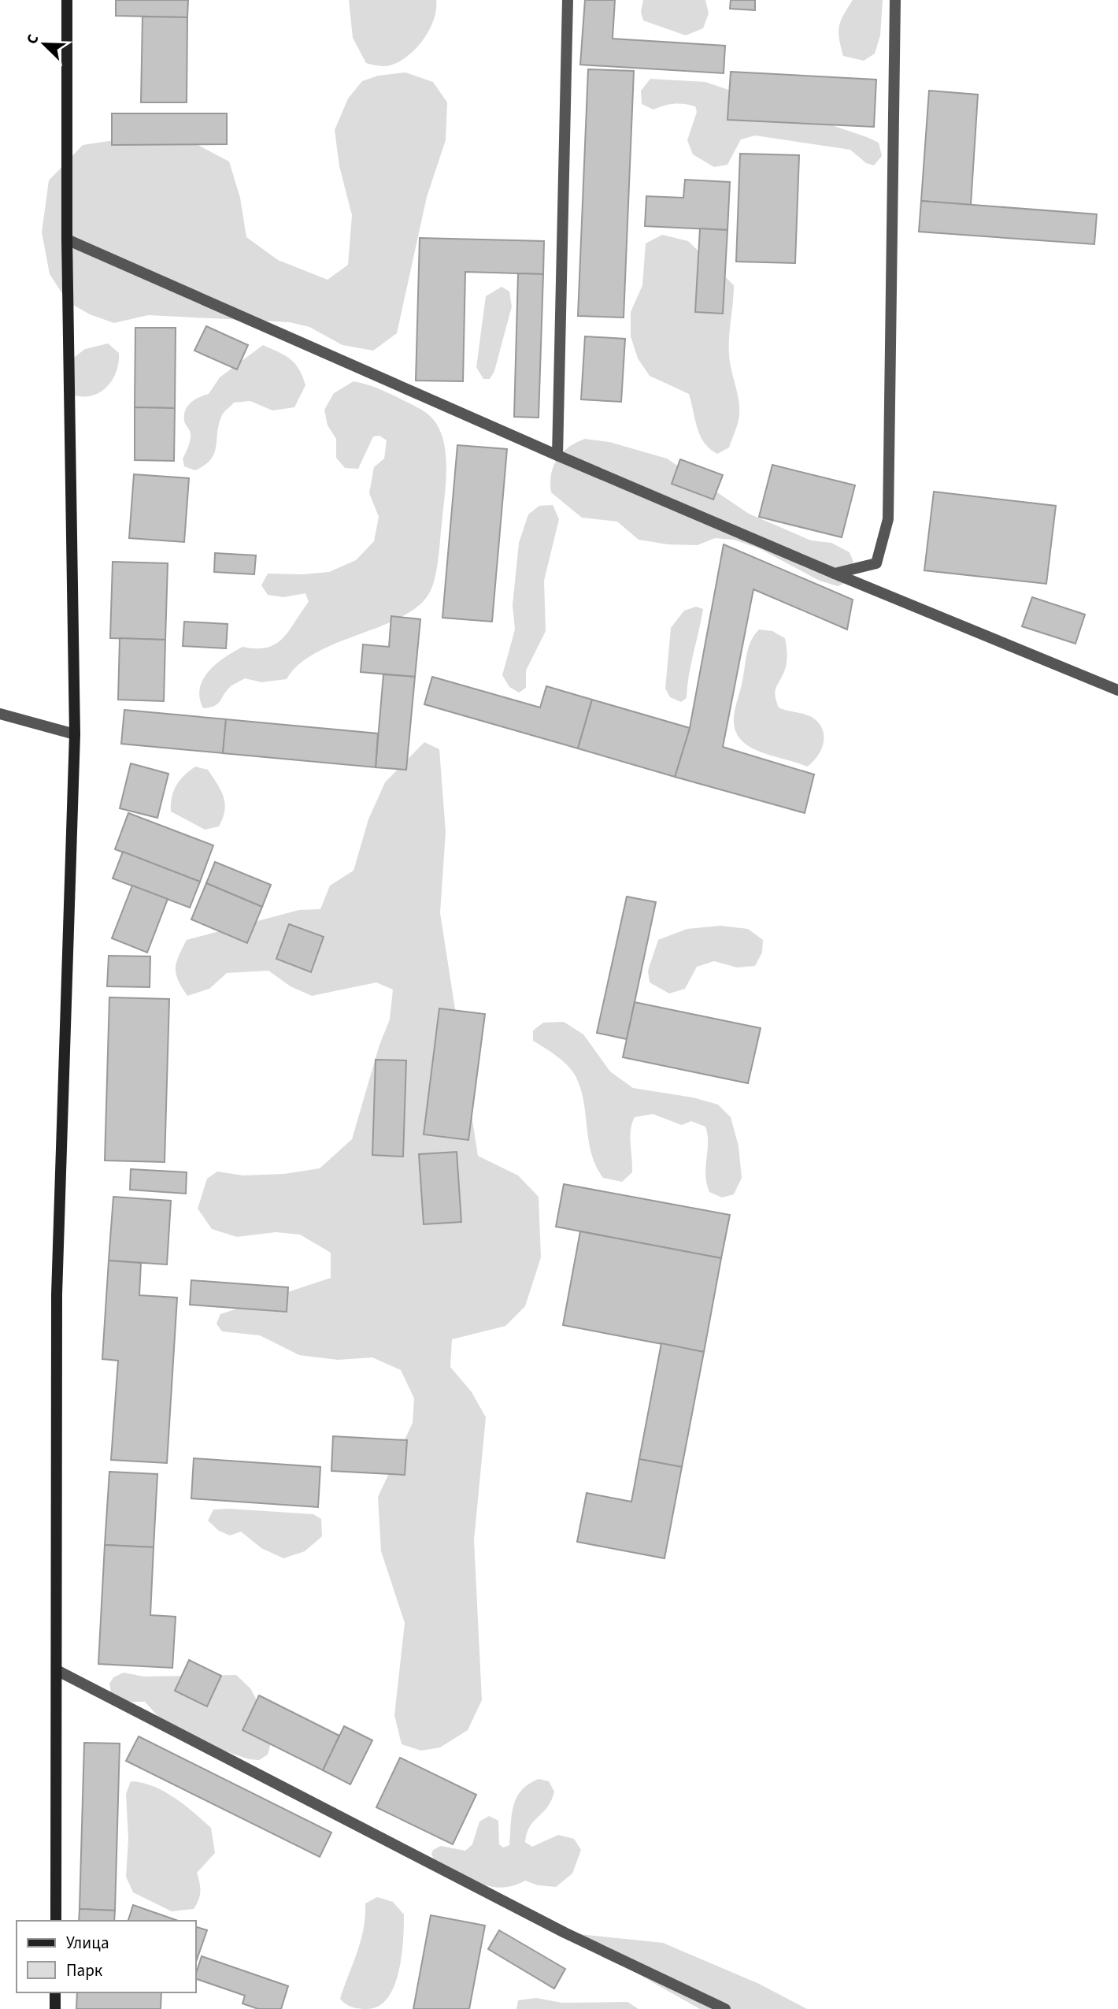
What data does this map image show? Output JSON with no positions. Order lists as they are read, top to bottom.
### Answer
{
  "legend": ["Улица", "Парк"],
  "north": "top left"
}
